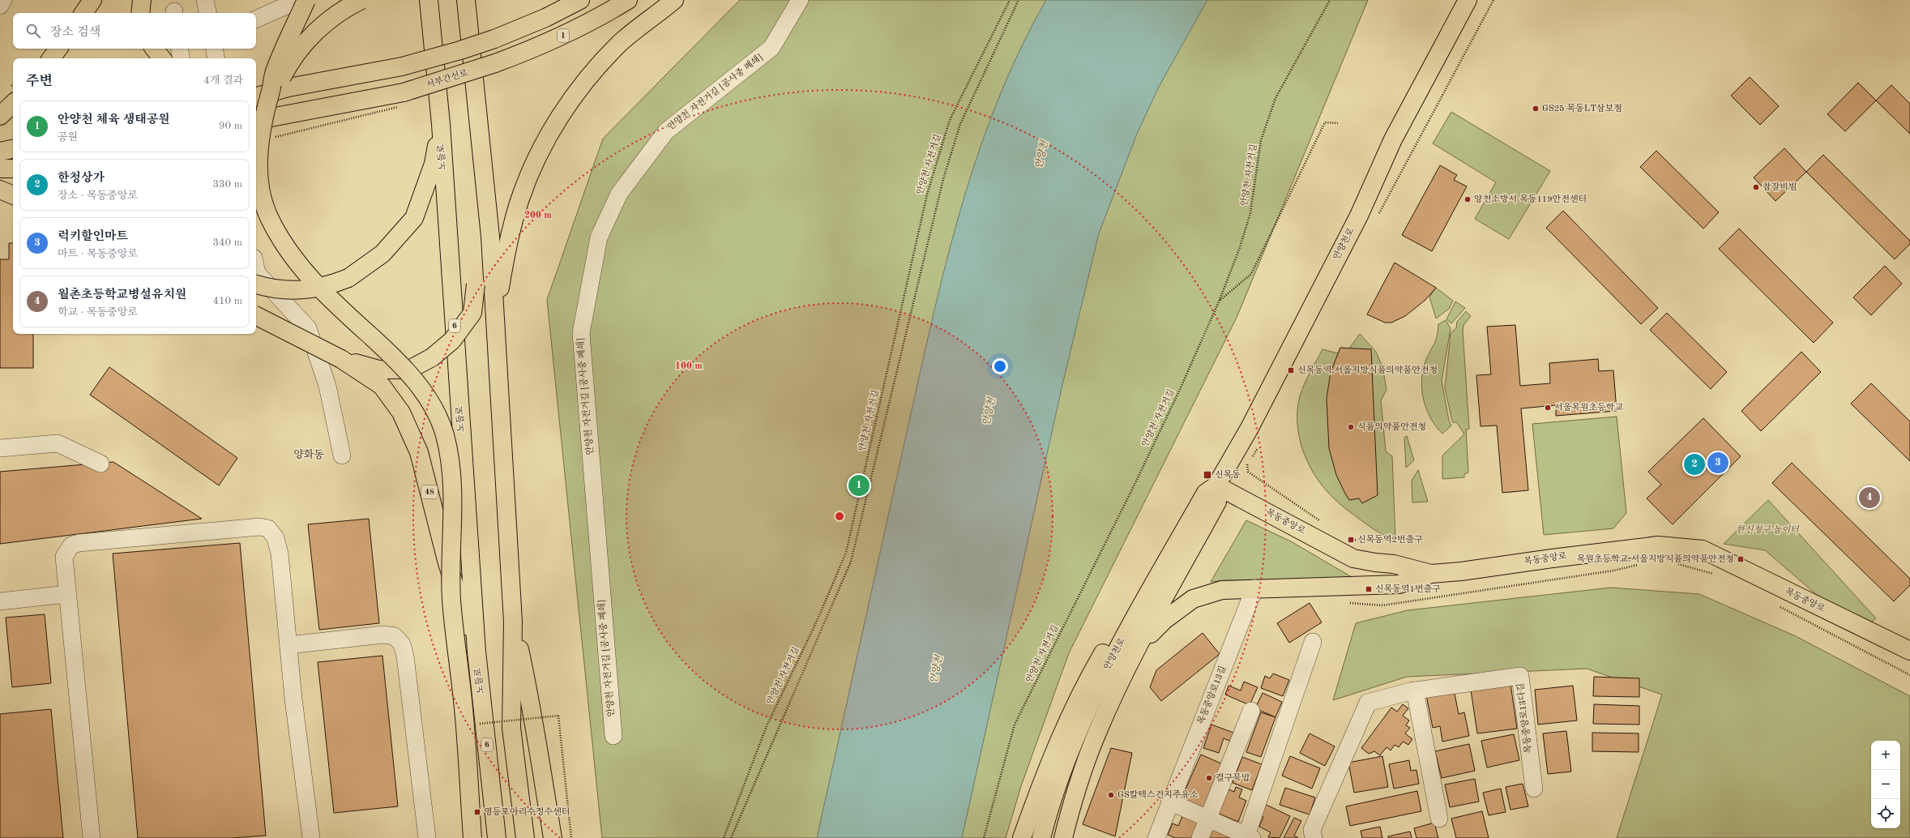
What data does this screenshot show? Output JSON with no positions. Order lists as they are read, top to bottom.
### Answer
{
  "streets": {
    "main road": [
      "1",
      "서부간선로",
      "노들로",
      "안양천로",
      "6",
      "48",
      "목동중앙로"
    ],
    "street": ["안양천 자전거길 [공사중 폐쇄]", "목동중앙로13길", "목동중앙로13다길"],
    "path": ["안양천 자전거길"]
  },
  "crossings": [
    ["노들로", "48"],
    ["안양천로", "목동중앙로"]
  ],
  "districts": ["양화동"],
  "water": ["안양천"],
  "parks": ["한신청구 놀이터"],
  "places": {
    "other": [
      "GS25 목동LT삼보점",
      "참잘비빔",
      "양천소방서 목동119안전센터",
      "서울목원초등학교",
      "식품의약품안전청",
      "걸구묵밥",
      "GS칼텍스건지주유소"
    ],
    "transit": [
      "신목동역.서울지방식품의약품안전청",
      "신목동",
      "신목동역2번출구",
      "목원초등학교.서울지방식품의약품안전청",
      "신목동역1번출구",
      "영등포아리수정수센터"
    ]
  },
  "page": {
    "search": "장소 검색",
    "heading": ["주변", "4개 결과"],
    "list": [
      {
        "mark": "1",
        "name": "안양천 체육 생태공원",
        "note": "공원",
        "value": "90 m"
      },
      {
        "mark": "2",
        "name": "한청상가",
        "note": "장소 · 목동중앙로",
        "value": "330 m"
      },
      {
        "mark": "3",
        "name": "럭키할인마트",
        "note": "마트 · 목동중앙로",
        "value": "340 m"
      },
      {
        "mark": "4",
        "name": "월촌초등학교병설유치원",
        "note": "학교 · 목동중앙로",
        "value": "410 m"
      }
    ],
    "pins": [
      "3",
      "2",
      "1",
      "4"
    ],
    "map_buttons": ["+", "−"]
  },
  "rings": ["200 m", "100 m"]
}
